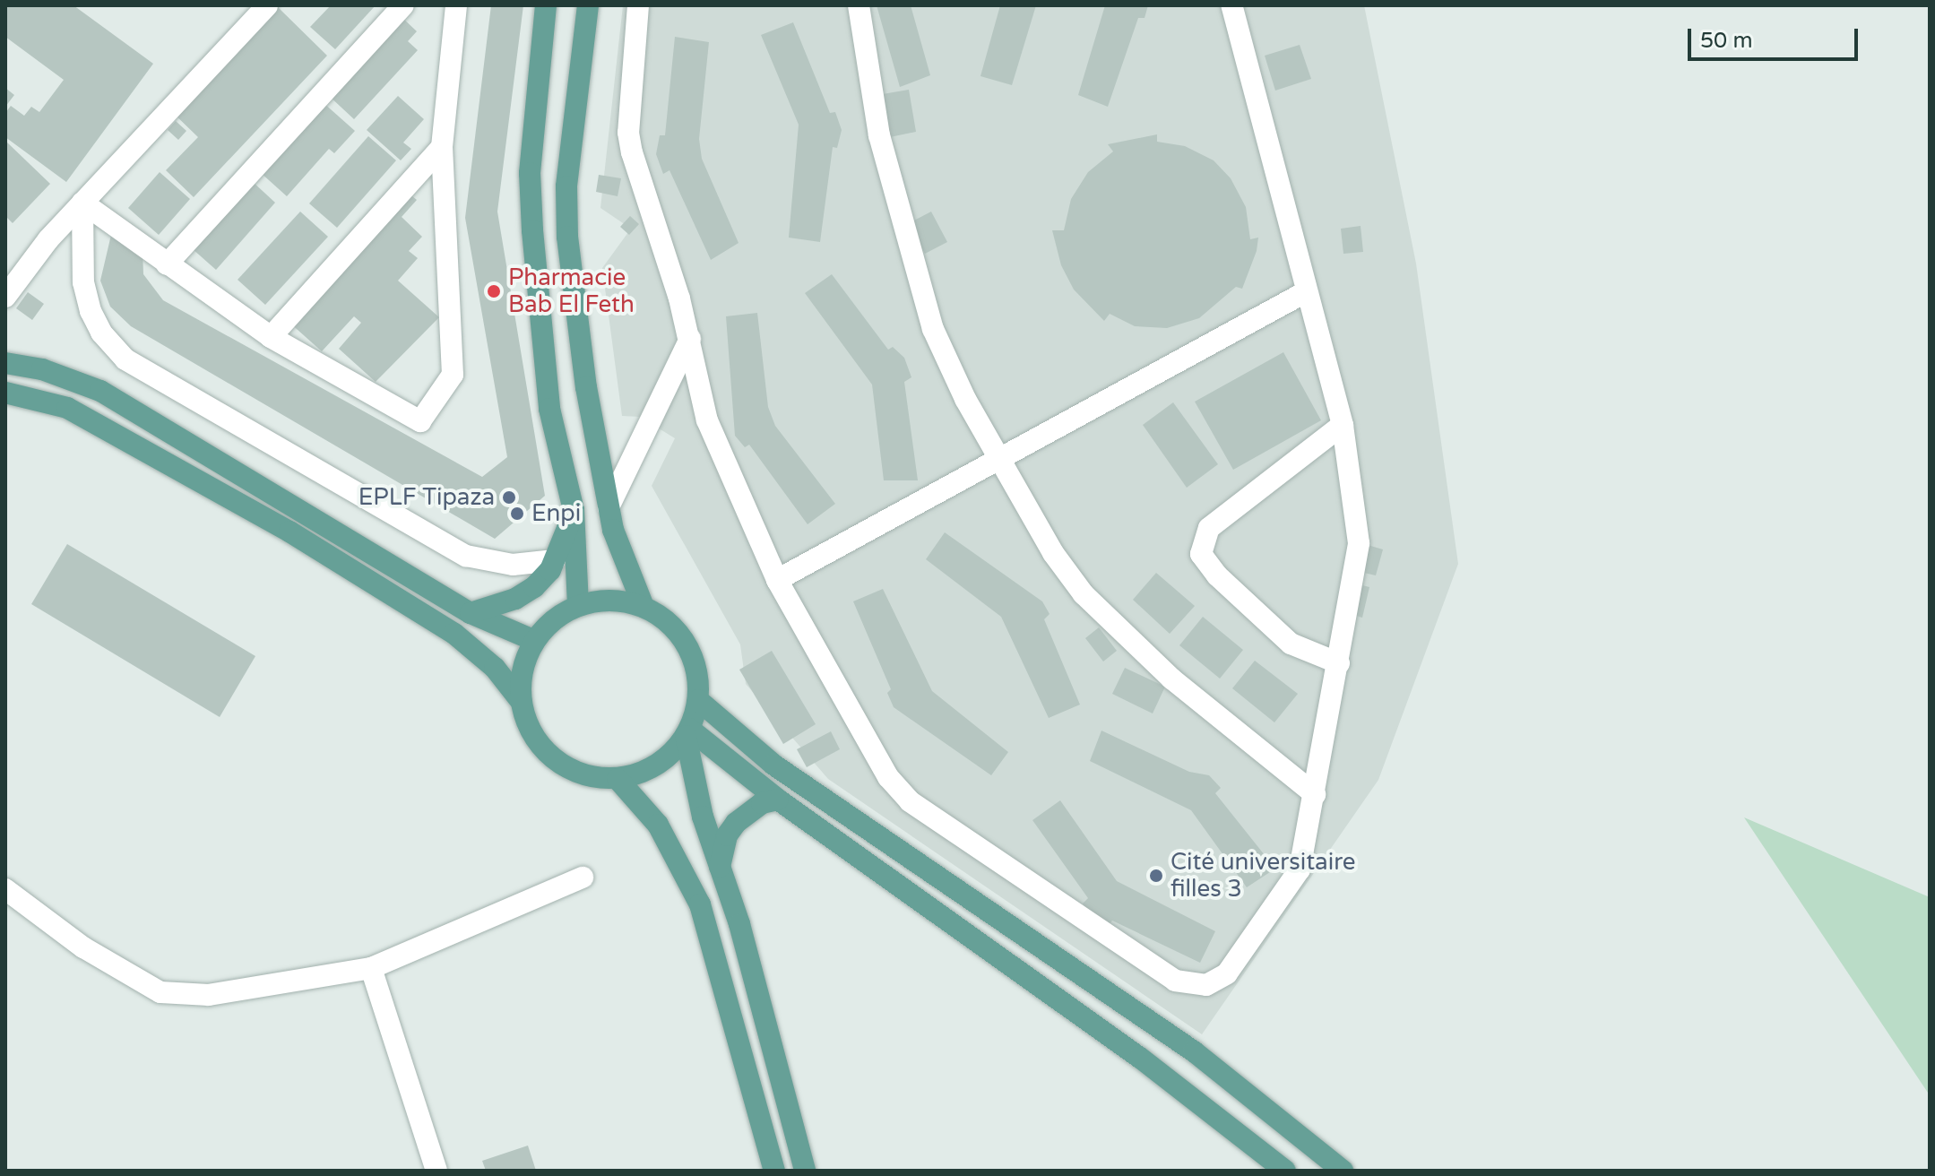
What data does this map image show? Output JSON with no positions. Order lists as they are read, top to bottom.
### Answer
{
  "places": [
    "Pharmacie Bab El Feth",
    "EPLF Tipaza",
    "Enpi",
    "Cité universitaire filles 3"
  ],
  "scale_bar": "50 m"
}
